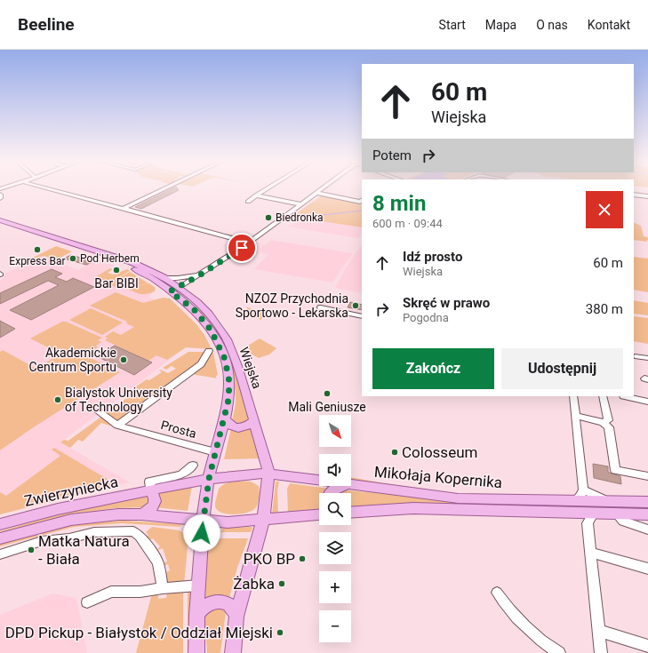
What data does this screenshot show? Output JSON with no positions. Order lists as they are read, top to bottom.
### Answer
{
  "streets": {
    "main road": ["Wiejska", "Mikołaja Kopernika", "Zwierzyniecka"],
    "street": ["Prosta"]
  },
  "crossings": [
    ["Wiejska", "Prosta"],
    ["Wiejska", "Mikołaja Kopernika"],
    ["Wiejska", "Zwierzyniecka"],
    ["Mikołaja Kopernika", "Zwierzyniecka"]
  ],
  "places": [
    "Biedronka",
    "Express Bar",
    "Pod Herbem",
    "Bar BIBI",
    "NZOZ Przychodnia Sportowo - Lekarska",
    "Akademickie Centrum Sportu",
    "Mali Geniusze",
    "Bialystok University of Technology",
    "Colosseum",
    "Matka Natura - Biała",
    "PKO BP",
    "Żabka",
    "DPD Pickup - Białystok / Oddział Miejski"
  ],
  "north": "bottom right",
  "page": {
    "header": "Beeline",
    "nav": [
      "Start",
      "Mapa",
      "O nas",
      "Kontakt"
    ],
    "turn": ["60 m", "Wiejska"],
    "then": "Potem",
    "heading": ["8 min", "600 m · 09:44"],
    "list": [
      {
        "name": "Idź prosto",
        "note": "Wiejska",
        "value": "60 m"
      },
      {
        "name": "Skręć w prawo",
        "note": "Pogodna",
        "value": "380 m"
      }
    ],
    "buttons": ["Zakończ", "Udostępnij"],
    "map_buttons": ["+", "−"]
  }
}
